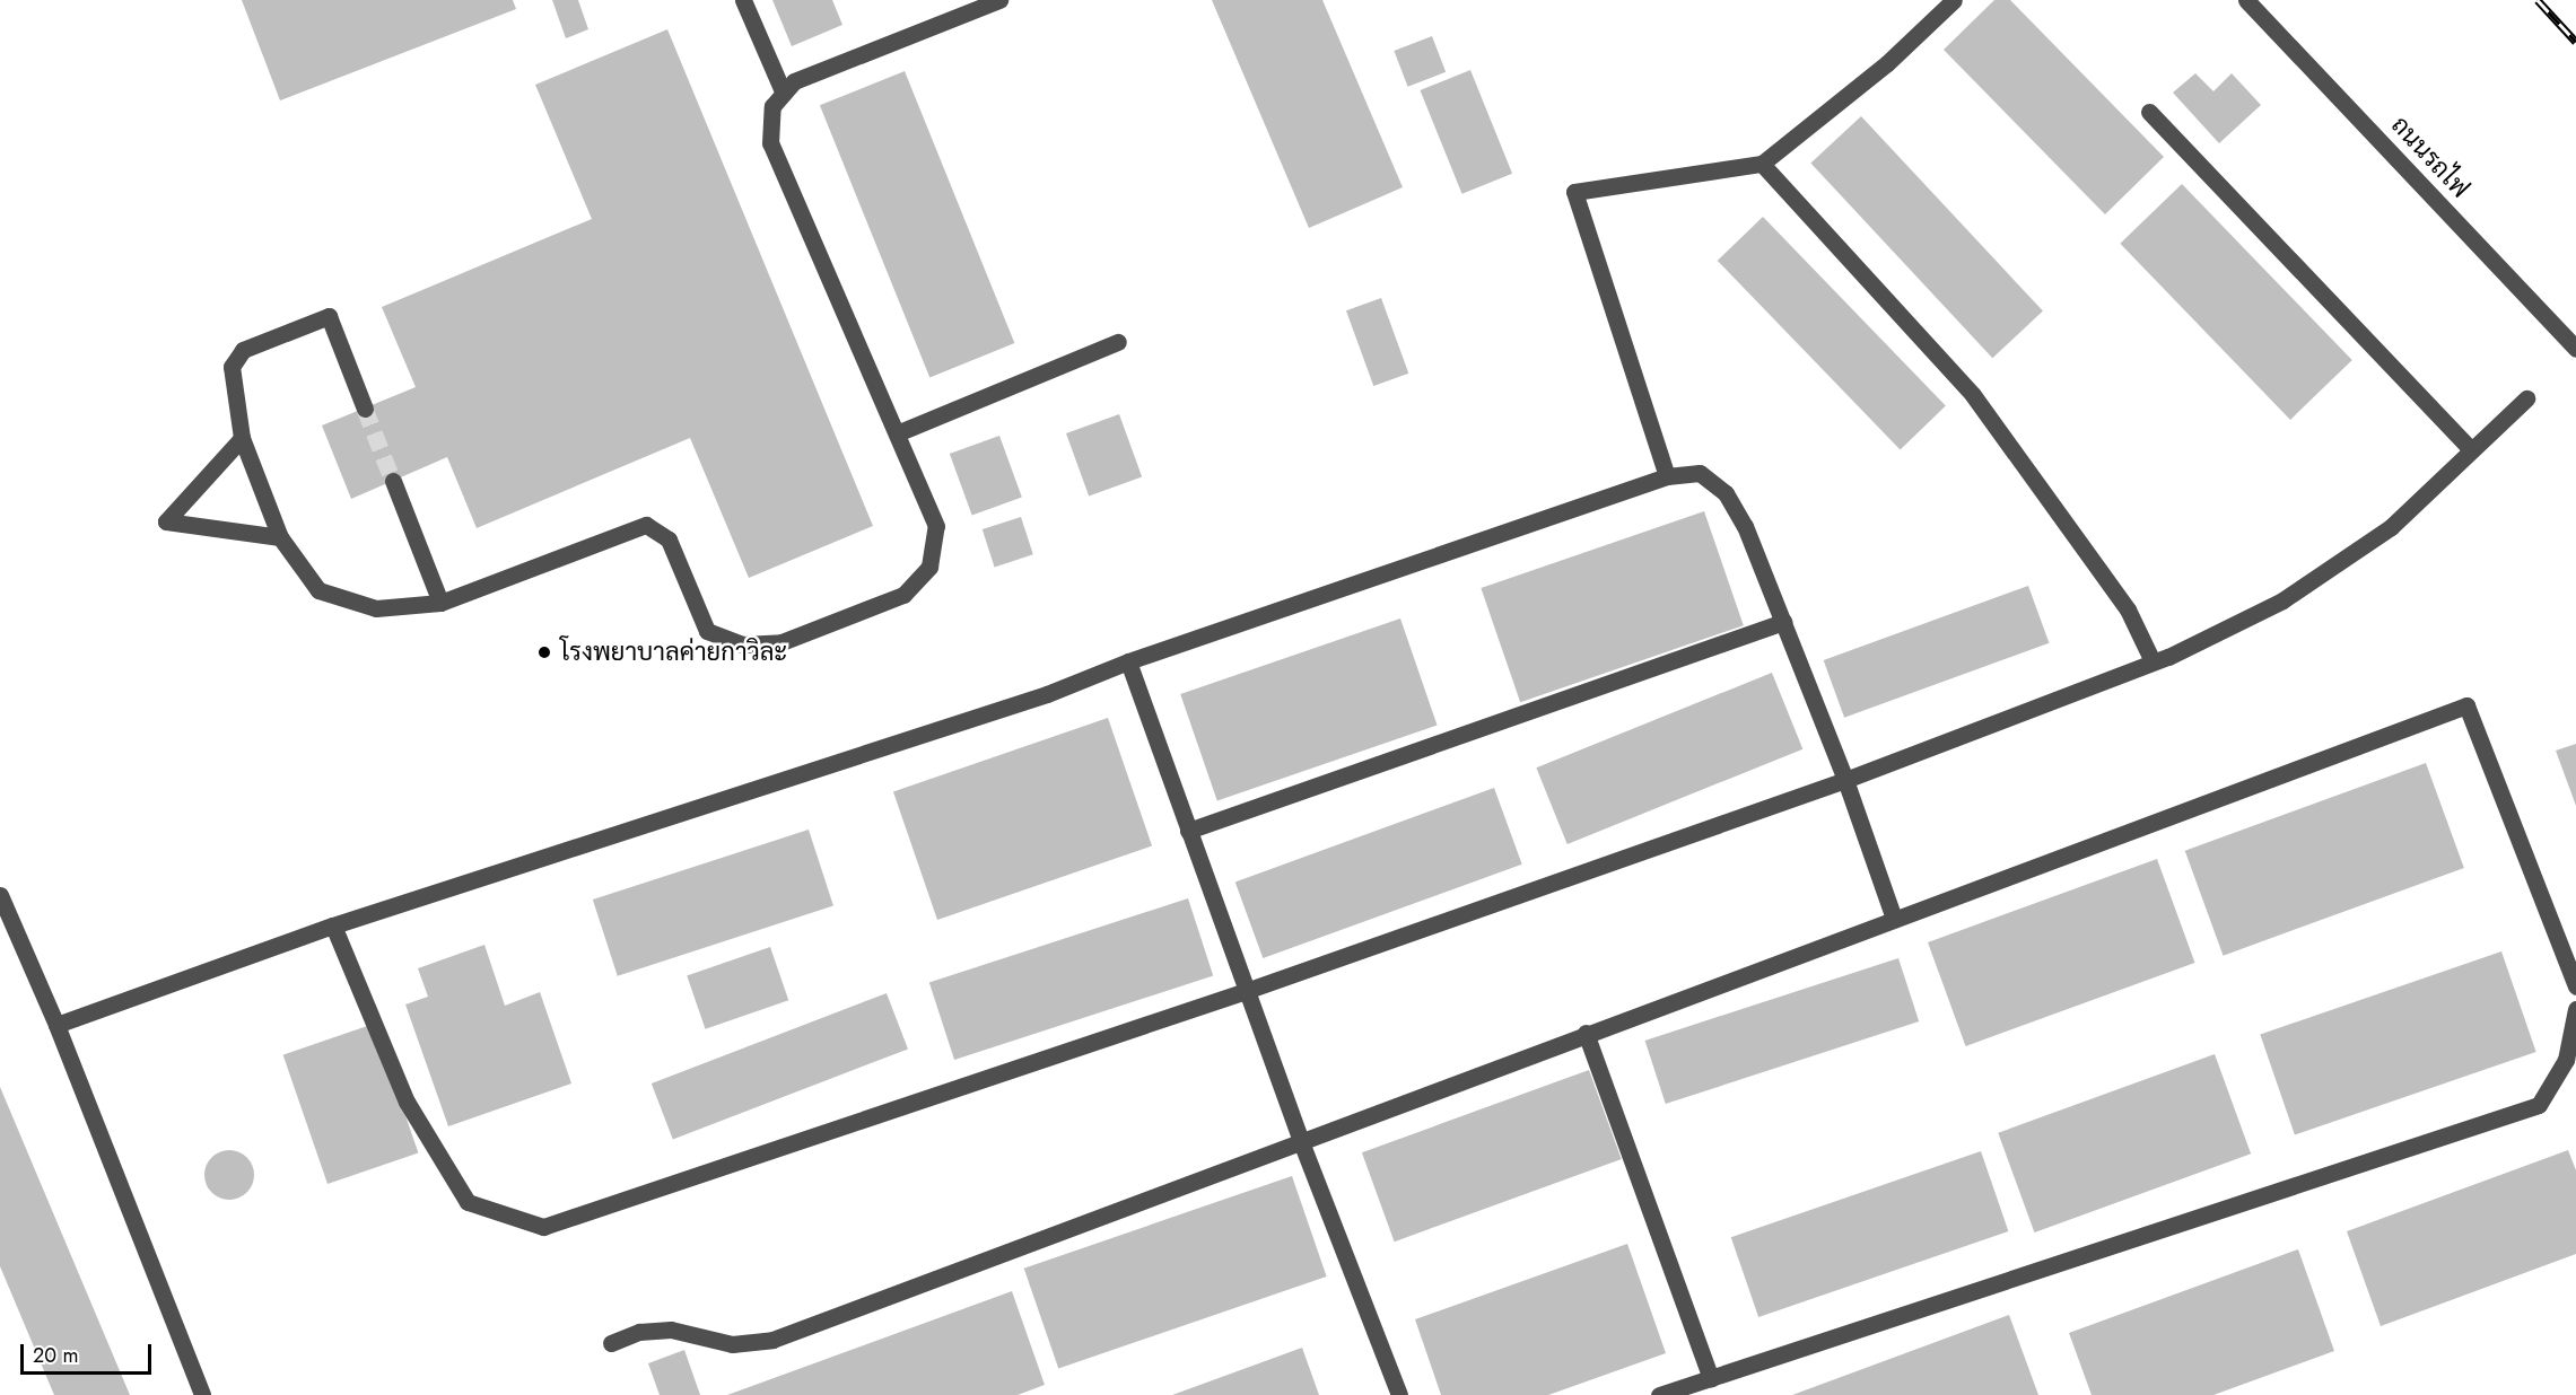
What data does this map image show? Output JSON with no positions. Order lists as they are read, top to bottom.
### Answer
{
  "streets": {
    "street": ["ถนนรถไฟ"]
  },
  "places": ["โรงพยาบาลค่ายกาวิละ"],
  "scale_bar": "20 m"
}
